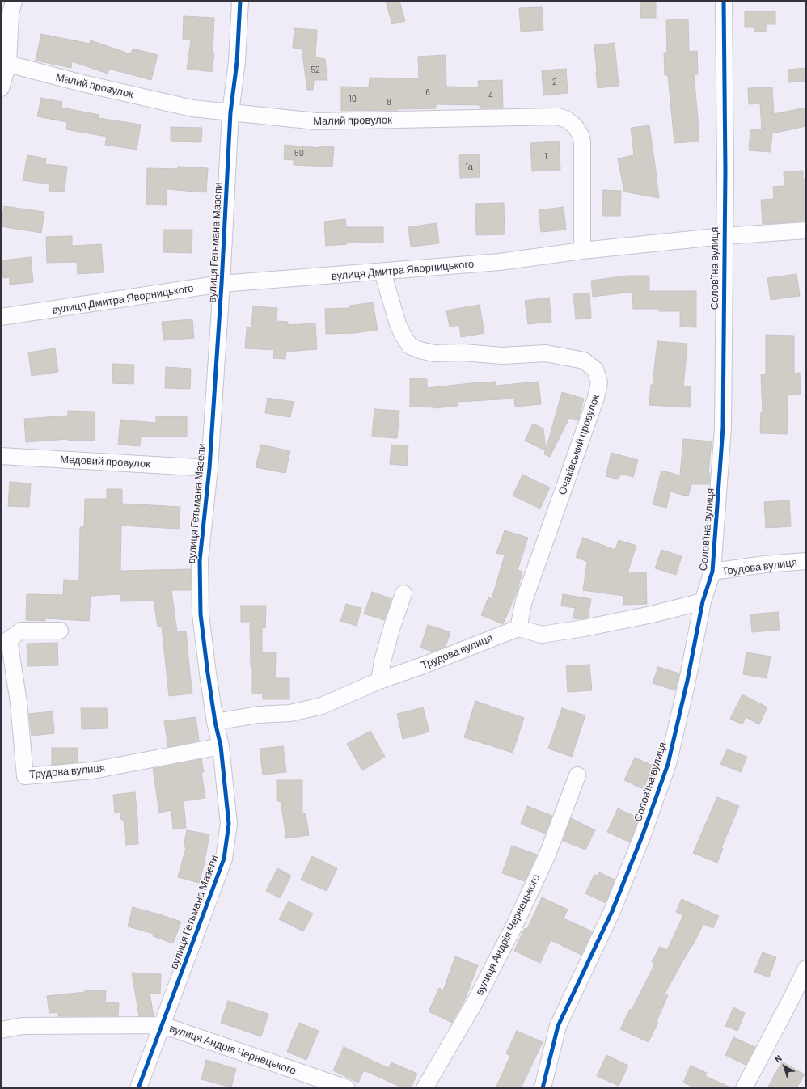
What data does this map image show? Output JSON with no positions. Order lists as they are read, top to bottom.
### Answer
{
  "streets": {
    "street": [
      "Малий провулок",
      "вулиця Гетьмана Мазепи",
      "Солов'їна вулиця",
      "вулиця Дмитра Яворницького",
      "Очаківський провулок",
      "Медовий провулок",
      "Трудова вулиця",
      "вулиця Андрія Чернецького"
    ]
  },
  "crossings": [
    ["Малий провулок", "вулиця Гетьмана Мазепи"],
    ["Малий провулок", "вулиця Дмитра Яворницького"],
    ["вулиця Гетьмана Мазепи", "вулиця Дмитра Яворницького"],
    ["вулиця Гетьмана Мазепи", "Медовий провулок"],
    ["вулиця Гетьмана Мазепи", "Трудова вулиця"],
    ["вулиця Гетьмана Мазепи", "вулиця Андрія Чернецького"],
    ["Солов'їна вулиця", "вулиця Дмитра Яворницького"],
    ["Солов'їна вулиця", "Трудова вулиця"],
    ["вулиця Дмитра Яворницького", "Очаківський провулок"],
    ["Очаківський провулок", "Трудова вулиця"]
  ],
  "house_numbers": [
    "52",
    "2",
    "6",
    "4",
    "10",
    "8",
    "50",
    "1",
    "1а"
  ],
  "north": "top left"
}
